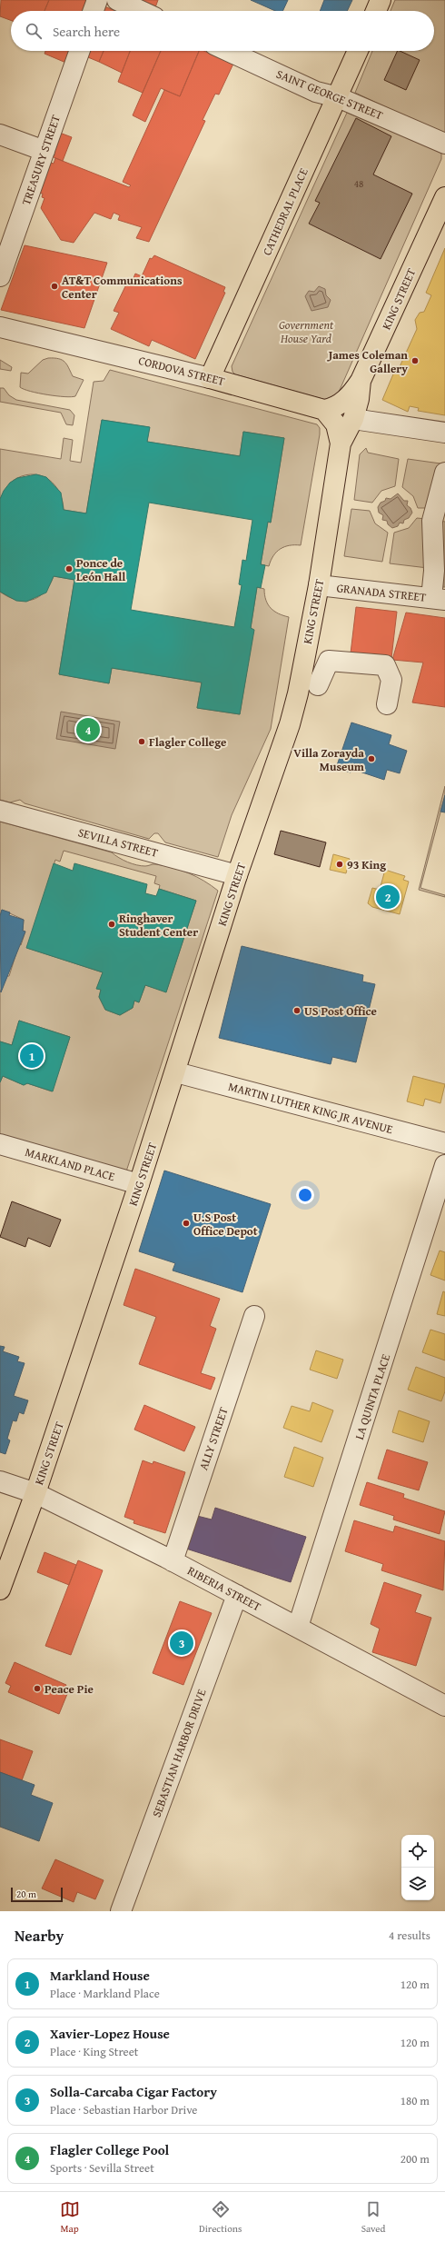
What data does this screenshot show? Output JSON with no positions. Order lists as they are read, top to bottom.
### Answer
{
  "streets": {
    "main road": ["CATHEDRAL PLACE", "KING STREET", "CORDOVA STREET"],
    "street": [
      "SAINT GEORGE STREET",
      "TREASURY STREET",
      "GRANADA STREET",
      "SEVILLA STREET",
      "MARTIN LUTHER KING JR AVENUE",
      "MARKLAND PLACE",
      "LA QUINTA PLACE",
      "ALLY STREET",
      "RIBERIA STREET",
      "SEBASTIAN HARBOR DRIVE"
    ]
  },
  "crossings": [
    ["SAINT GEORGE STREET", "CATHEDRAL PLACE"],
    ["CATHEDRAL PLACE", "CORDOVA STREET"],
    ["KING STREET", "GRANADA STREET"],
    ["KING STREET", "SEVILLA STREET"],
    ["KING STREET", "MARTIN LUTHER KING JR AVENUE"],
    ["KING STREET", "MARKLAND PLACE"],
    ["KING STREET", "RIBERIA STREET"],
    ["LA QUINTA PLACE", "RIBERIA STREET"],
    ["ALLY STREET", "RIBERIA STREET"],
    ["RIBERIA STREET", "SEBASTIAN HARBOR DRIVE"]
  ],
  "parks": ["Government House Yard"],
  "places": [
    "AT&T Communications Center",
    "James Coleman Gallery",
    "Ponce de León Hall",
    "Flagler College",
    "Villa Zorayda Museum",
    "93 King",
    "Ringhaver Student Center",
    "US Post Office",
    "U.S Post Office Depot",
    "Peace Pie"
  ],
  "house_numbers": ["48"],
  "scale_bar": "20 m",
  "page": {
    "search": "Search here",
    "pins": [
      "4",
      "2",
      "1",
      "3"
    ],
    "scale": "20 m",
    "heading": ["Nearby", "4 results"],
    "list": [
      {
        "mark": "1",
        "name": "Markland House",
        "note": "Place · Markland Place",
        "value": "120 m"
      },
      {
        "mark": "2",
        "name": "Xavier-Lopez House",
        "note": "Place · King Street",
        "value": "120 m"
      },
      {
        "mark": "3",
        "name": "Solla-Carcaba Cigar Factory",
        "note": "Place · Sebastian Harbor Drive",
        "value": "180 m"
      },
      {
        "mark": "4",
        "name": "Flagler College Pool",
        "note": "Sports · Sevilla Street",
        "value": "200 m"
      }
    ],
    "nav": ["Map", "Directions", "Saved"]
  }
}
